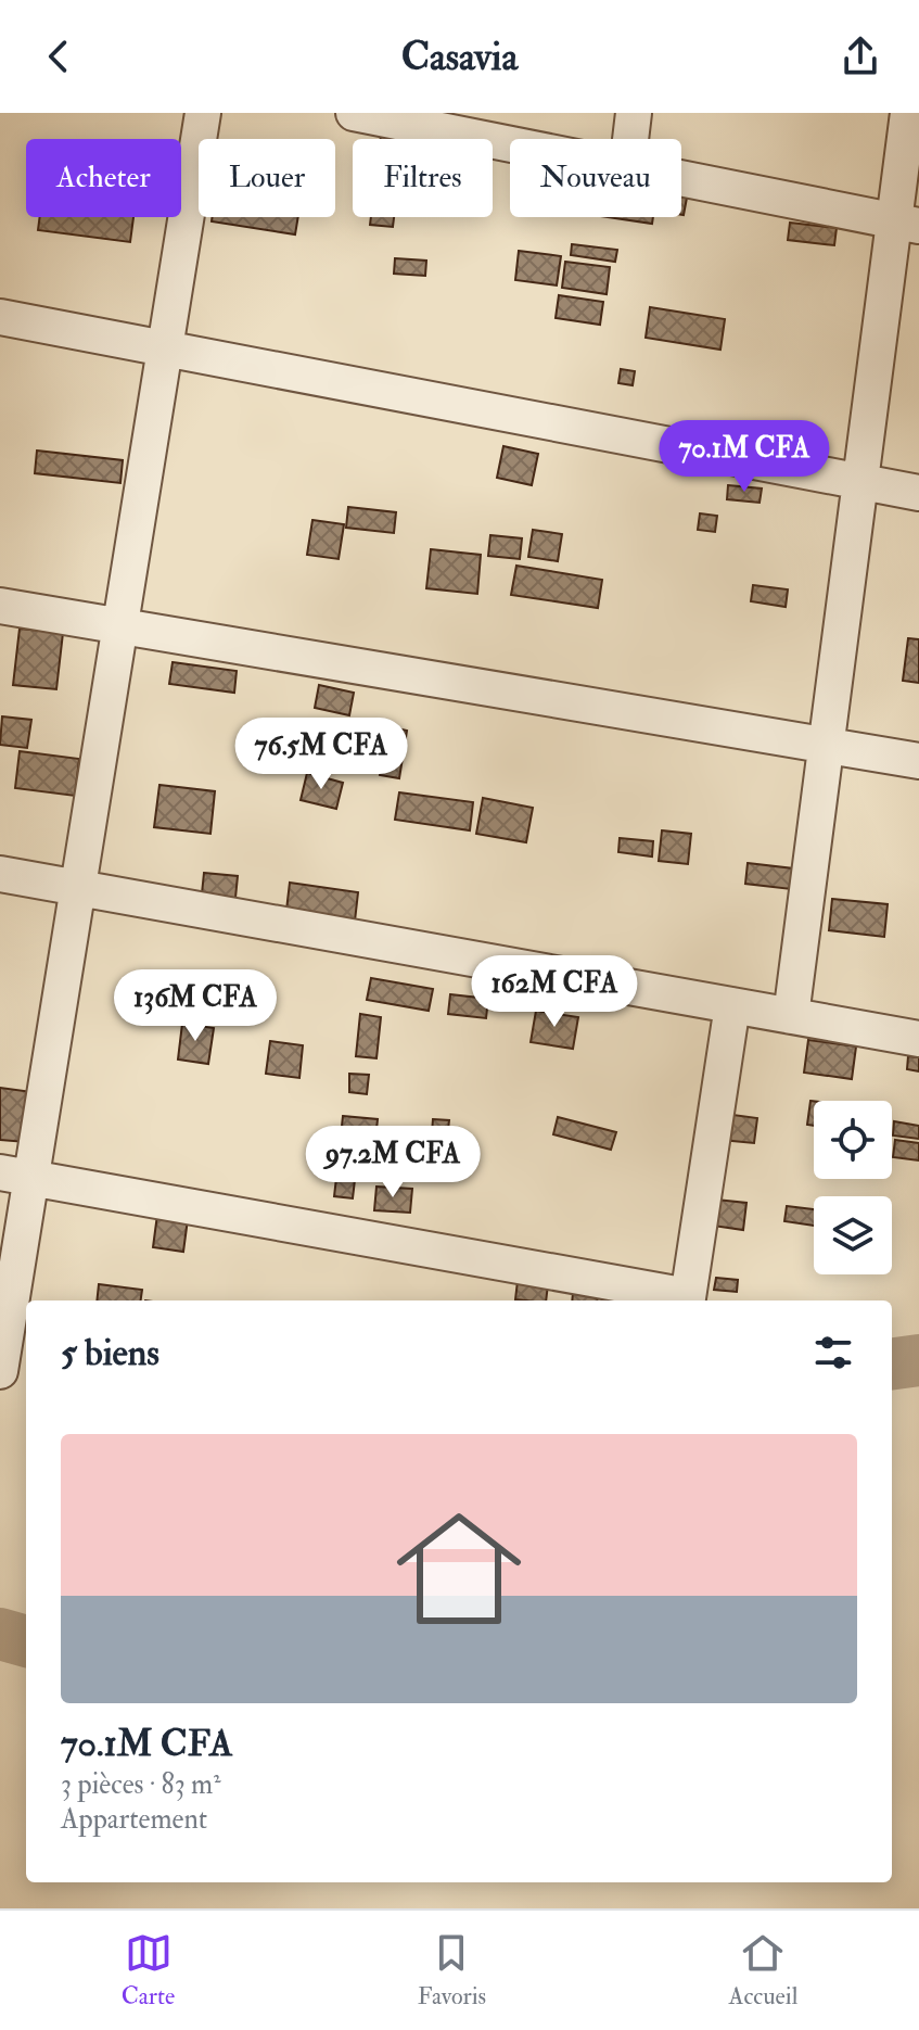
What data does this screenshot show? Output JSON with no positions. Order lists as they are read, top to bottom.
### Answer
{
  "page": {
    "header": "Casavia",
    "chip": [
      "Acheter",
      "Louer",
      "Filtres",
      "Nouveau"
    ],
    "price": [
      "70.1M CFA",
      "76.5M CFA",
      "162M CFA",
      "136M CFA",
      "97.2M CFA"
    ],
    "heading": "5 biens",
    "list": [
      {
        "name": "70.1M CFA",
        "note": "3 pièces · 83 m² · Appartement"
      }
    ],
    "tabs": ["Carte", "Favoris", "Accueil"]
  }
}
